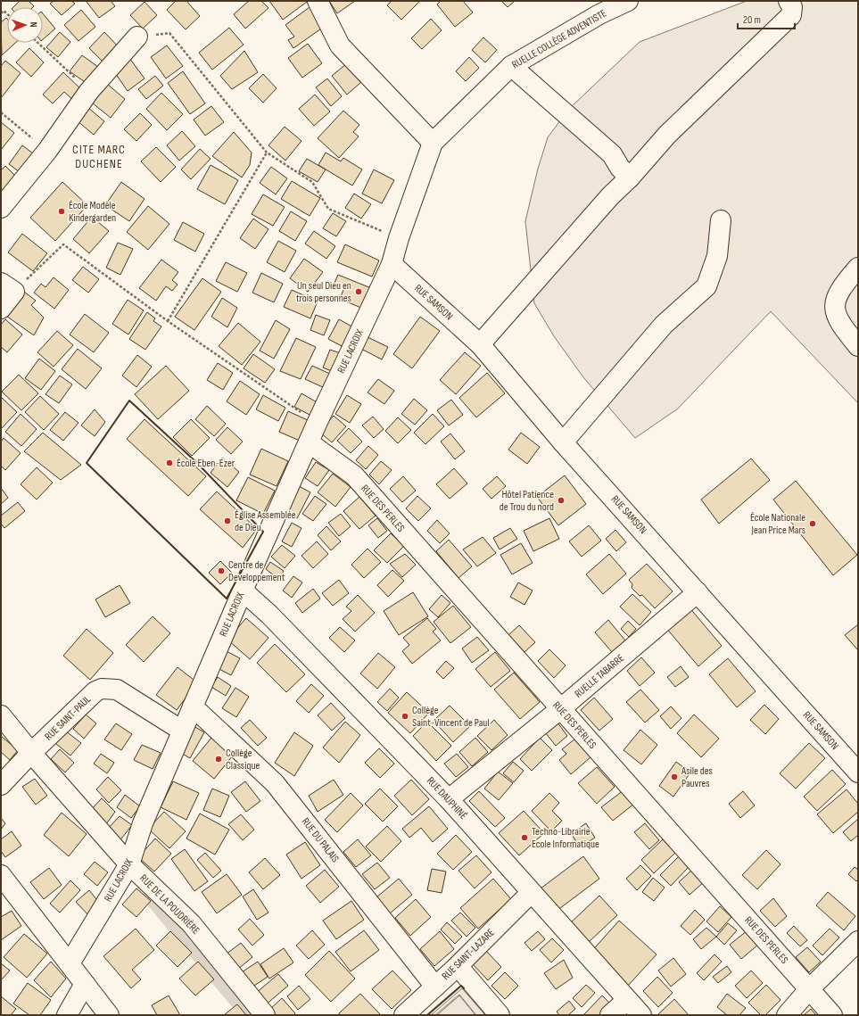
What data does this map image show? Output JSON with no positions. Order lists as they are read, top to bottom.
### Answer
{
  "streets": {
    "street": [
      "RUELLE COLLÈGE ADVENTISTE",
      "RUE SAMSON",
      "RUE LACROIX",
      "RUE DES PERLES",
      "RUELLE TABARRE",
      "RUE SAINT-PAUL",
      "RUE DAUPHINÉ",
      "RUE DU PALAIS",
      "RUE DE LA POUDRIÈRE",
      "RUE SAINT-LAZARE"
    ]
  },
  "crossings": [
    ["RUELLE COLLÈGE ADVENTISTE", "RUE LACROIX"],
    ["RUE SAMSON", "RUE LACROIX"],
    ["RUE SAMSON", "RUELLE TABARRE"],
    ["RUE LACROIX", "RUE DES PERLES"],
    ["RUE LACROIX", "RUE SAINT-PAUL"],
    ["RUE LACROIX", "RUE DAUPHINÉ"],
    ["RUE LACROIX", "RUE DU PALAIS"],
    ["RUE LACROIX", "RUE DE LA POUDRIÈRE"],
    ["RUE DES PERLES", "RUELLE TABARRE"],
    ["RUELLE TABARRE", "RUE DAUPHINÉ"],
    ["RUE SAINT-PAUL", "RUE DE LA POUDRIÈRE"],
    ["RUE DAUPHINÉ", "RUE SAINT-LAZARE"],
    ["RUE DU PALAIS", "RUE SAINT-LAZARE"]
  ],
  "districts": ["CITE MARC DUCHENE"],
  "places": [
    "École Modèle Kindergarden",
    "Un seul Dieu en trois personnes",
    "École Eben-Ezer",
    "Hôtel Patience de Trou du nord",
    "Église Assemblée de Dieu",
    "École Nationale Jean Price Mars",
    "Centre de Developpement",
    "Collège Saint-Vincent de Paul",
    "Collège Classique",
    "Asile des Pauvres",
    "Techno-Librairie Ecole Informatique"
  ],
  "scale_bar": "20 m",
  "north": "right"
}
